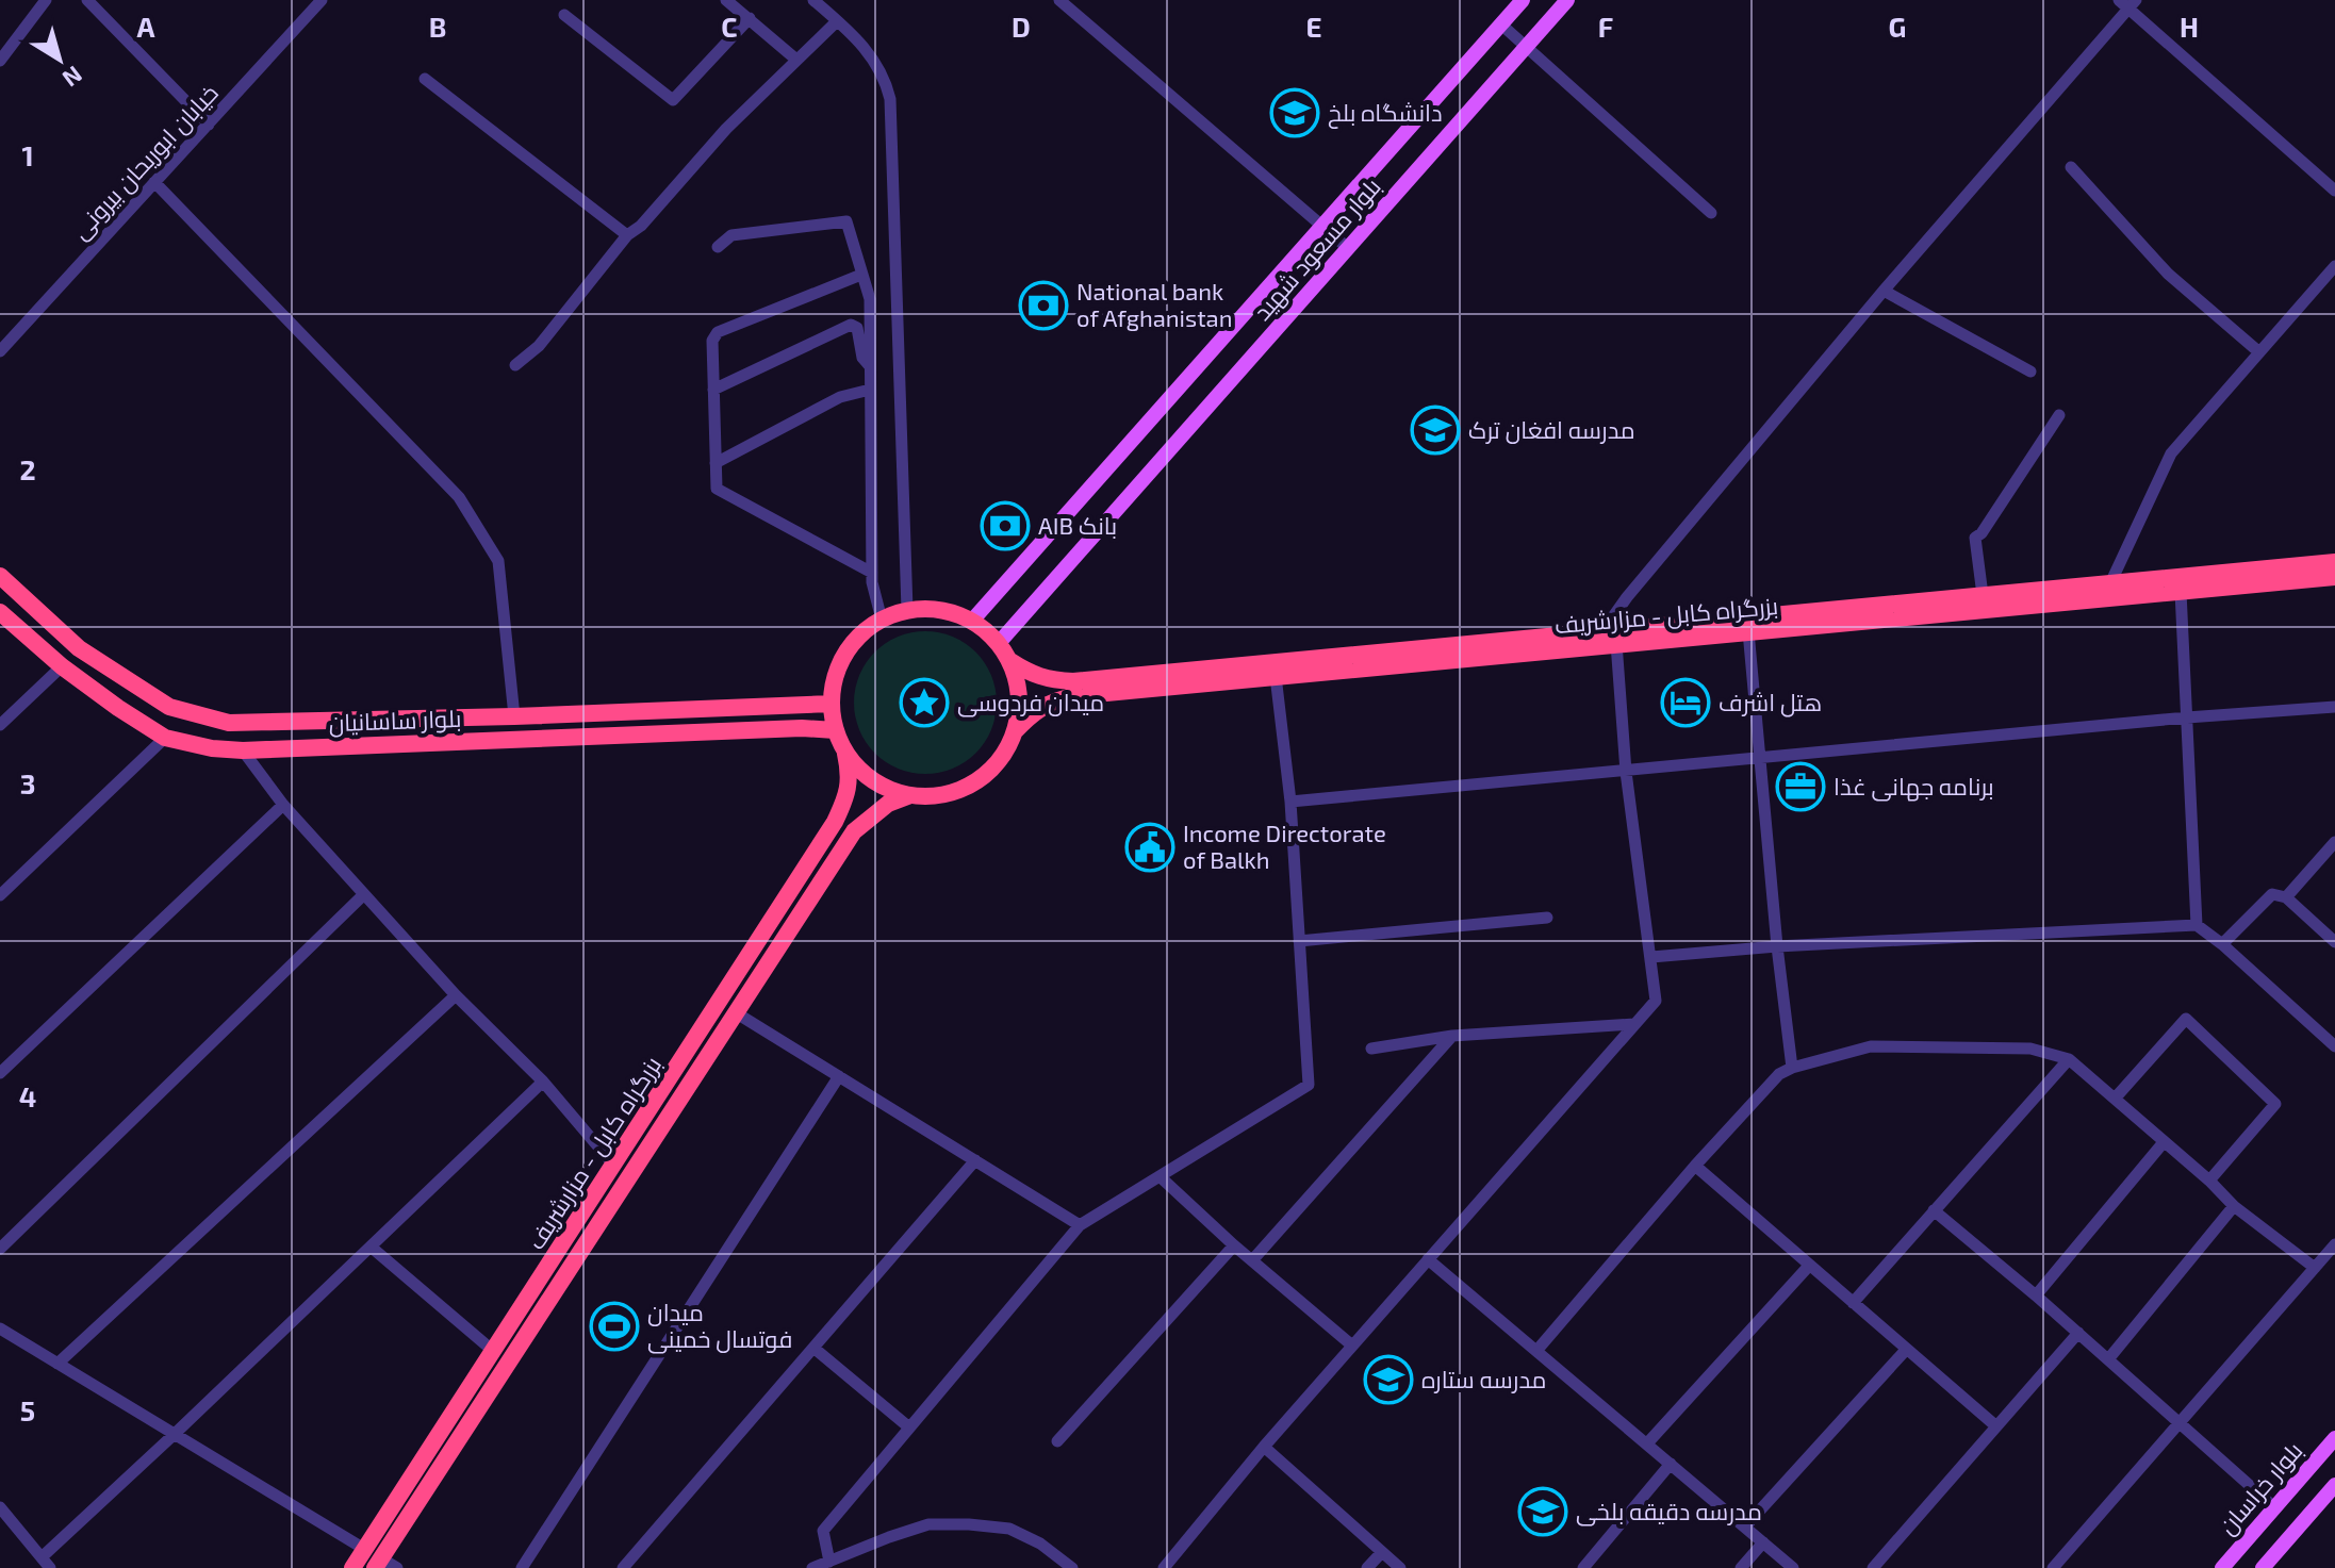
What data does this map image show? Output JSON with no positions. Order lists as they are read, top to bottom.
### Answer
{
  "streets": {
    "highway": ["بزرگراه کابل - مزارشریف", "بلوار ساسانیان"],
    "main road": ["بلوار مسعود شهید", "بلوار خراسان"],
    "street": ["خیابان ابوریحان بیرونی"]
  },
  "crossings": [
    ["بلوار مسعود شهید", "بزرگراه کابل - مزارشریف"],
    ["بلوار مسعود شهید", "بلوار ساسانیان"],
    ["بزرگراه کابل - مزارشریف", "بلوار ساسانیان"]
  ],
  "places": {
    "school or university": [
      "دانشگاه بلخ",
      "مدرسه افغان ترک",
      "مدرسه ستاره",
      "مدرسه دقيقه بلخى"
    ],
    "bank": ["National bank of Afghanistan", "AIB بانک"],
    "place": ["میدان فردوسی"],
    "hotel": ["هتل اشرف"],
    "office": ["برنامه جهانی غذا"],
    "public building": ["Income Directorate of Balkh"],
    "sports": ["میدان فوتسال خمینی"]
  },
  "north": "bottom right",
  "grid": {
    "columns": [
      "A",
      "B",
      "C",
      "D",
      "E",
      "F",
      "G",
      "H"
    ],
    "rows": [
      "1",
      "2",
      "3",
      "4",
      "5"
    ]
  }
}
